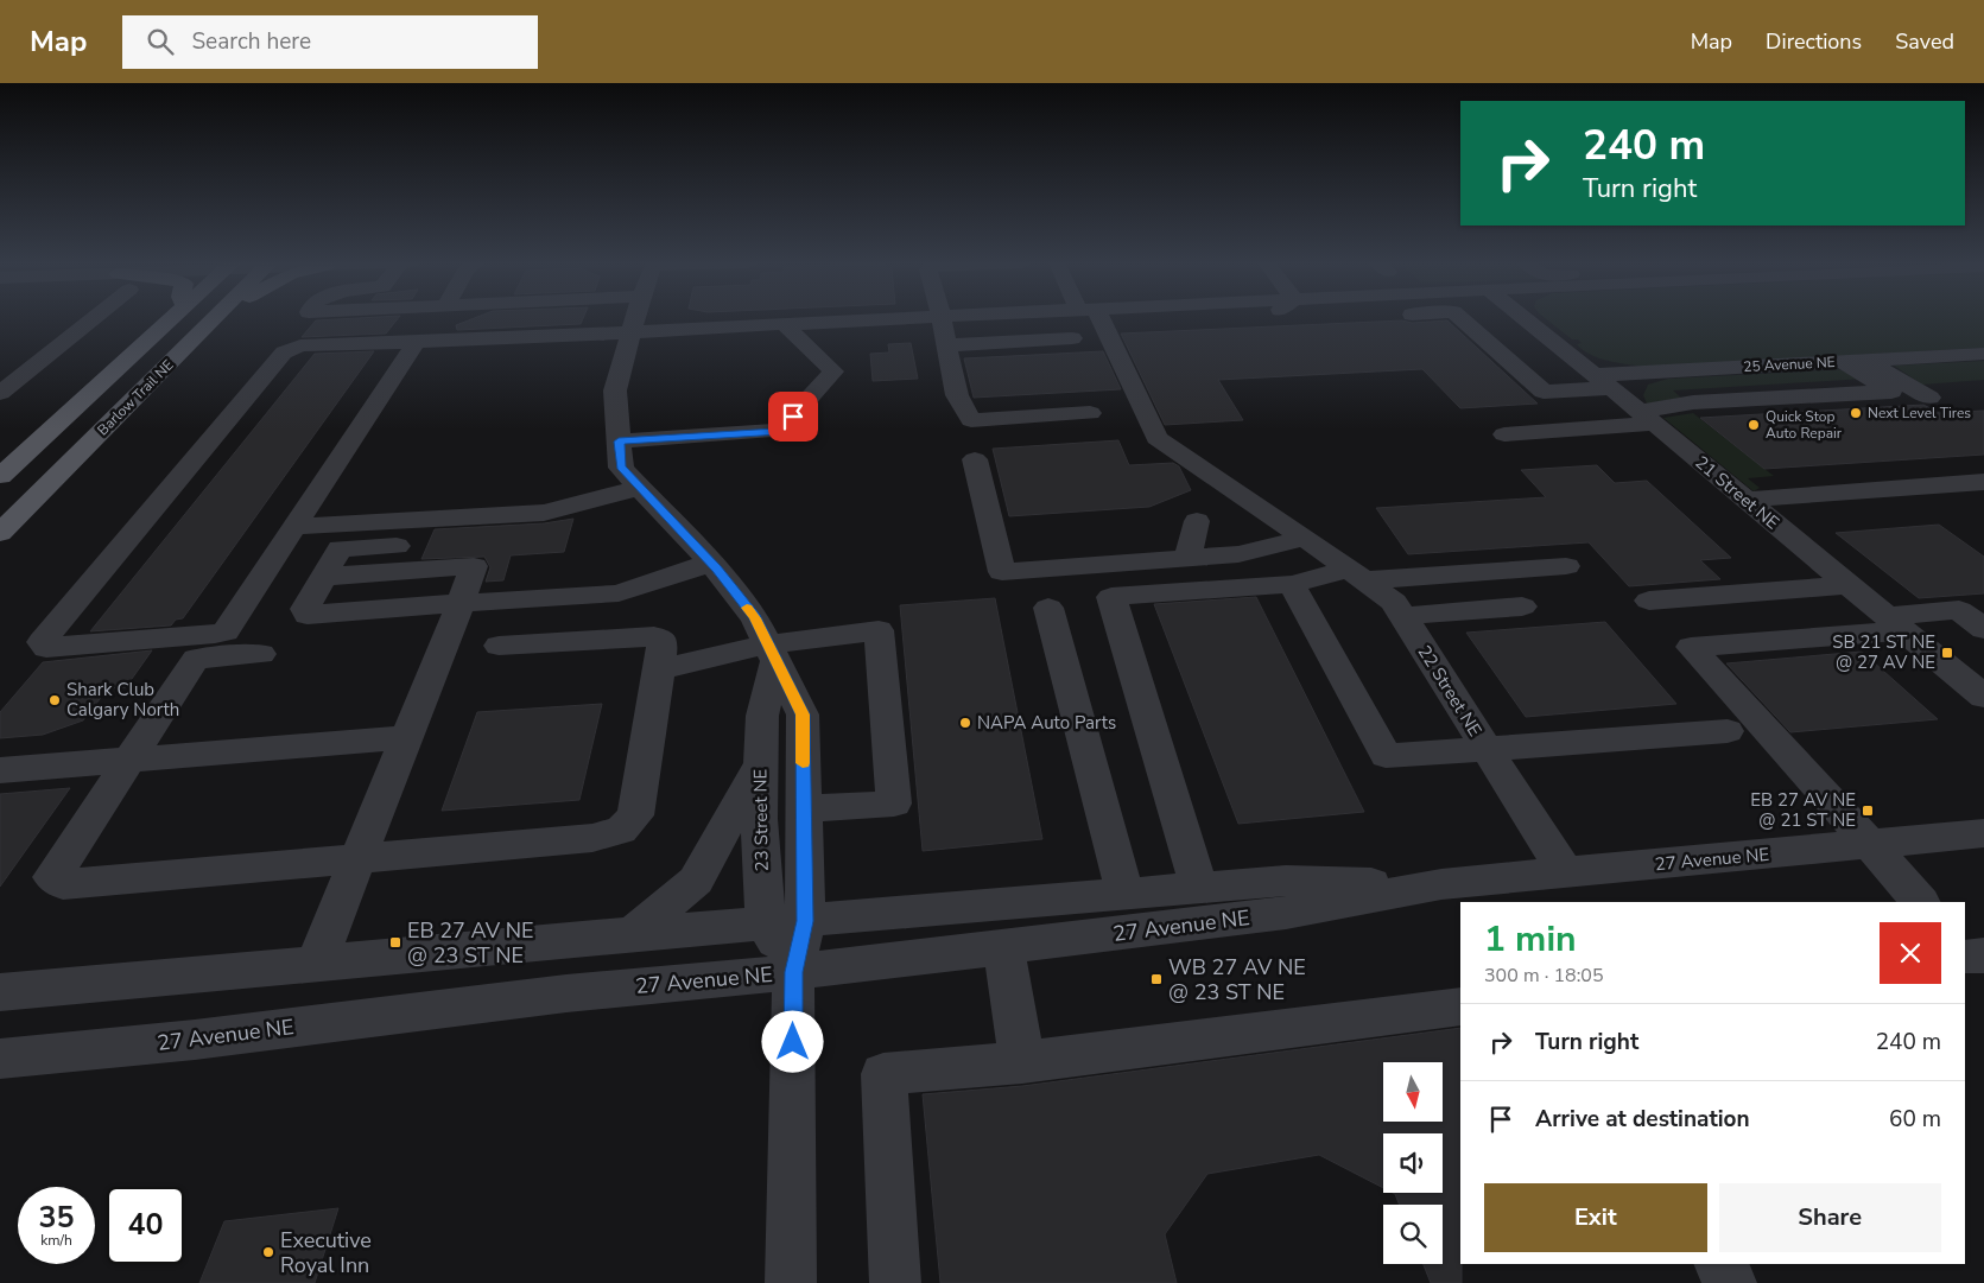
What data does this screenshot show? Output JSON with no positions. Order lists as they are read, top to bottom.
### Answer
{
  "streets": {
    "main road": ["Barlow Trail NE"],
    "street": [
      "25 Avenue NE",
      "21 Street NE",
      "22 Street NE",
      "23 Street NE",
      "27 Avenue NE"
    ]
  },
  "crossings": [
    ["25 Avenue NE", "21 Street NE"],
    ["22 Street NE", "27 Avenue NE"],
    ["23 Street NE", "27 Avenue NE"]
  ],
  "places": {
    "other": [
      "Next Level Tires",
      "Quick Stop Auto Repair",
      "Shark Club Calgary North",
      "NAPA Auto Parts",
      "Executive Royal Inn"
    ],
    "transit": [
      "SB 21 ST NE @ 27 AV NE",
      "EB 27 AV NE @ 21 ST NE",
      "EB 27 AV NE @ 23 ST NE",
      "WB 27 AV NE @ 23 ST NE"
    ]
  },
  "north": "bottom",
  "page": {
    "header": "Map",
    "search": "Search here",
    "nav": ["Map", "Directions", "Saved"],
    "turn": ["240 m", "Turn right"],
    "heading": ["1 min", "300 m · 18:05"],
    "list": [
      {
        "name": "Turn right",
        "value": "240 m"
      },
      {
        "name": "Arrive at destination",
        "value": "60 m"
      }
    ],
    "buttons": ["Exit", "Share"],
    "speed": "35 km/h",
    "limit": "40"
  }
}
